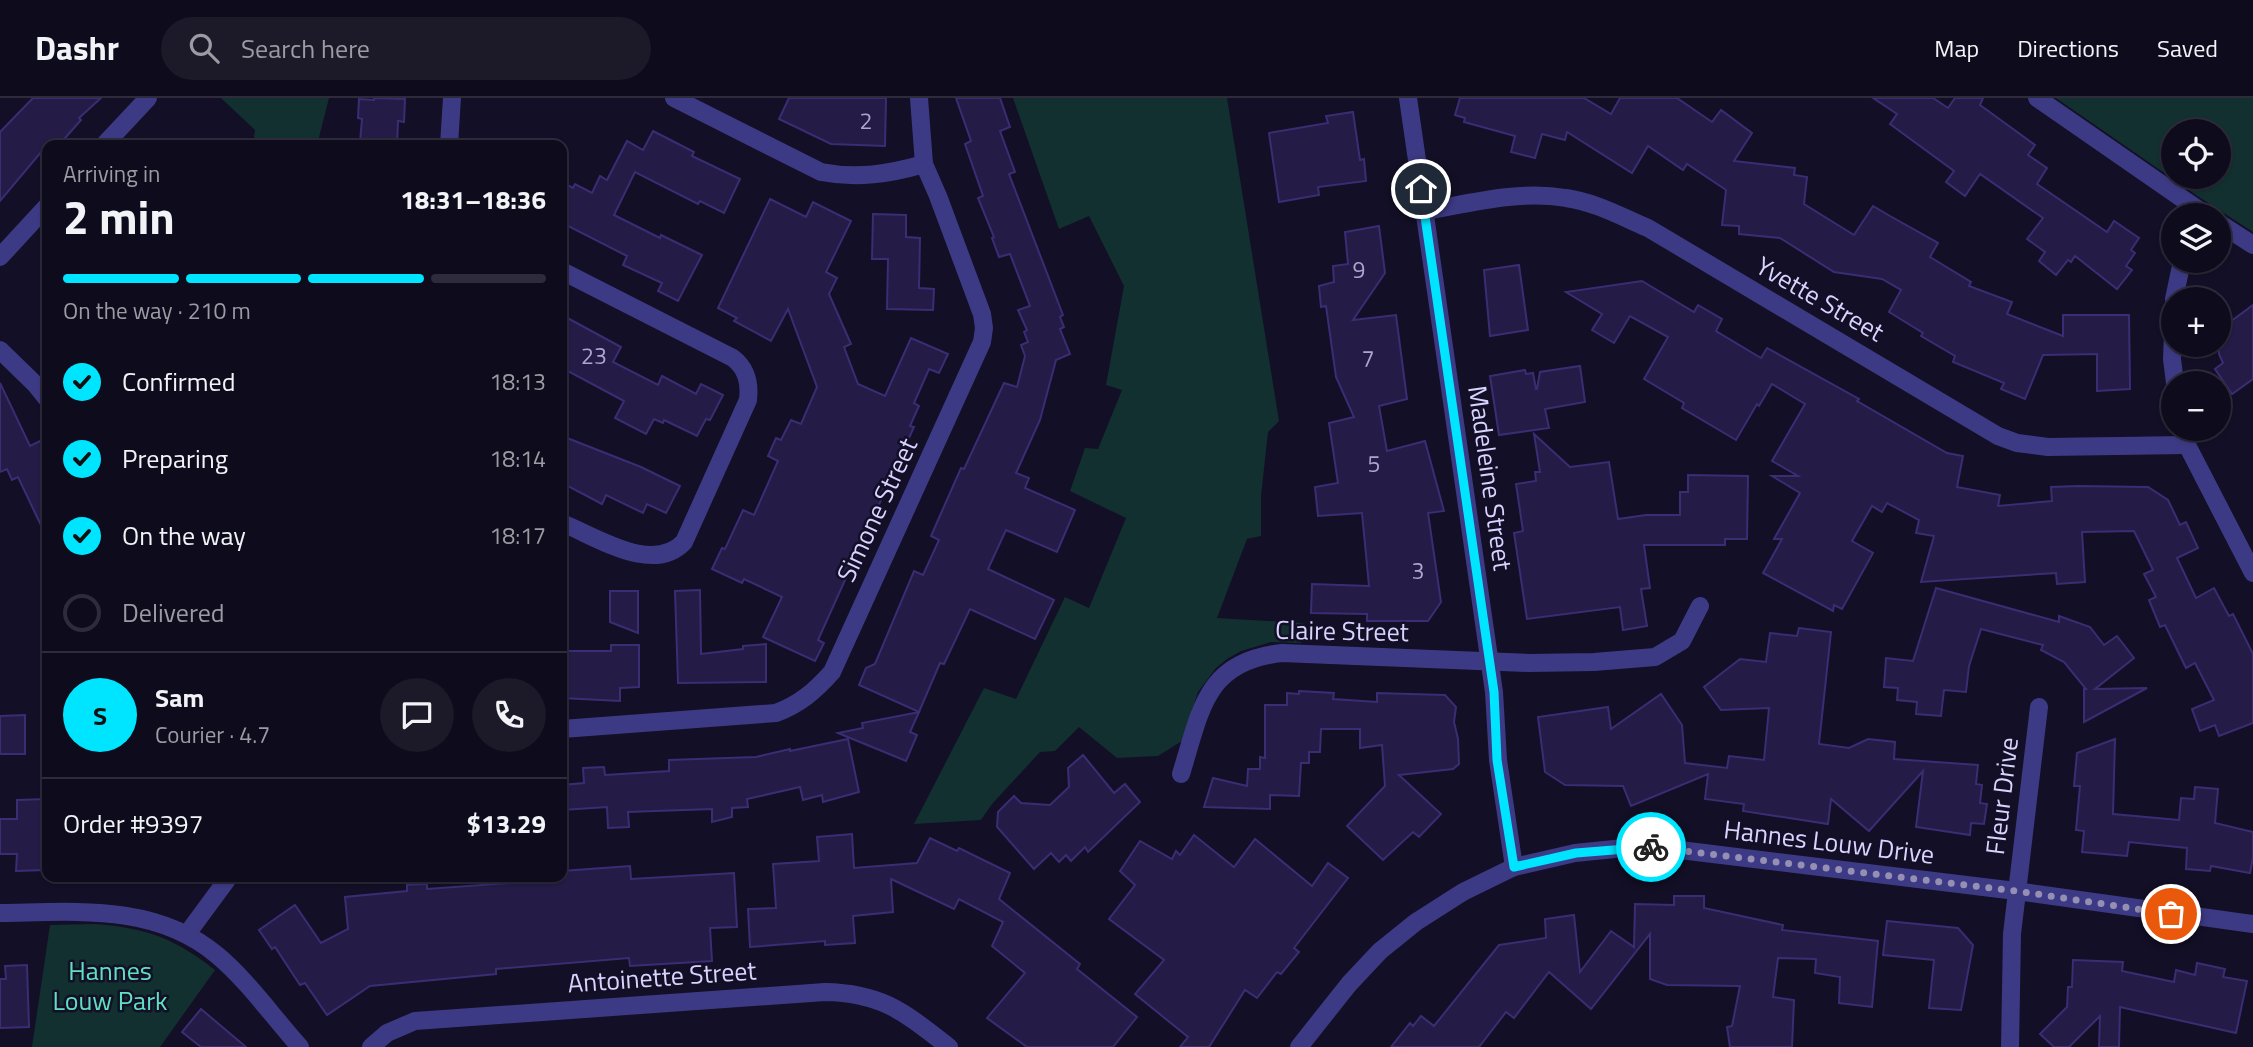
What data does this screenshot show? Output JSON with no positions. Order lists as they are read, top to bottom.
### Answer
{
  "streets": {
    "street": [
      "Yvette Street",
      "Madeleine Street",
      "Simone Street",
      "Claire Street",
      "Fleur Drive",
      "Hannes Louw Drive",
      "Antoinette Street"
    ]
  },
  "crossings": [
    ["Yvette Street", "Madeleine Street"],
    ["Madeleine Street", "Claire Street"],
    ["Madeleine Street", "Hannes Louw Drive"],
    ["Fleur Drive", "Hannes Louw Drive"]
  ],
  "parks": ["Hannes Louw Park"],
  "house_numbers": [
    "2",
    "9",
    "23",
    "7",
    "5",
    "3"
  ],
  "page": {
    "header": "Dashr",
    "search": "Search here",
    "nav": ["Map", "Directions", "Saved"],
    "map_buttons": ["+", "−"],
    "heading": ["2 min", "Arriving in", "18:31–18:36"],
    "panel": [
      "Sam",
      "Courier · 4.7",
      "Order #9397",
      "$13.29"
    ],
    "bar": "On the way · 210 m",
    "list": [
      ["Confirmed", "18:13"],
      ["Preparing", "18:14"],
      ["On the way", "18:17"],
      "Delivered"
    ],
    "round": "S"
  }
}
